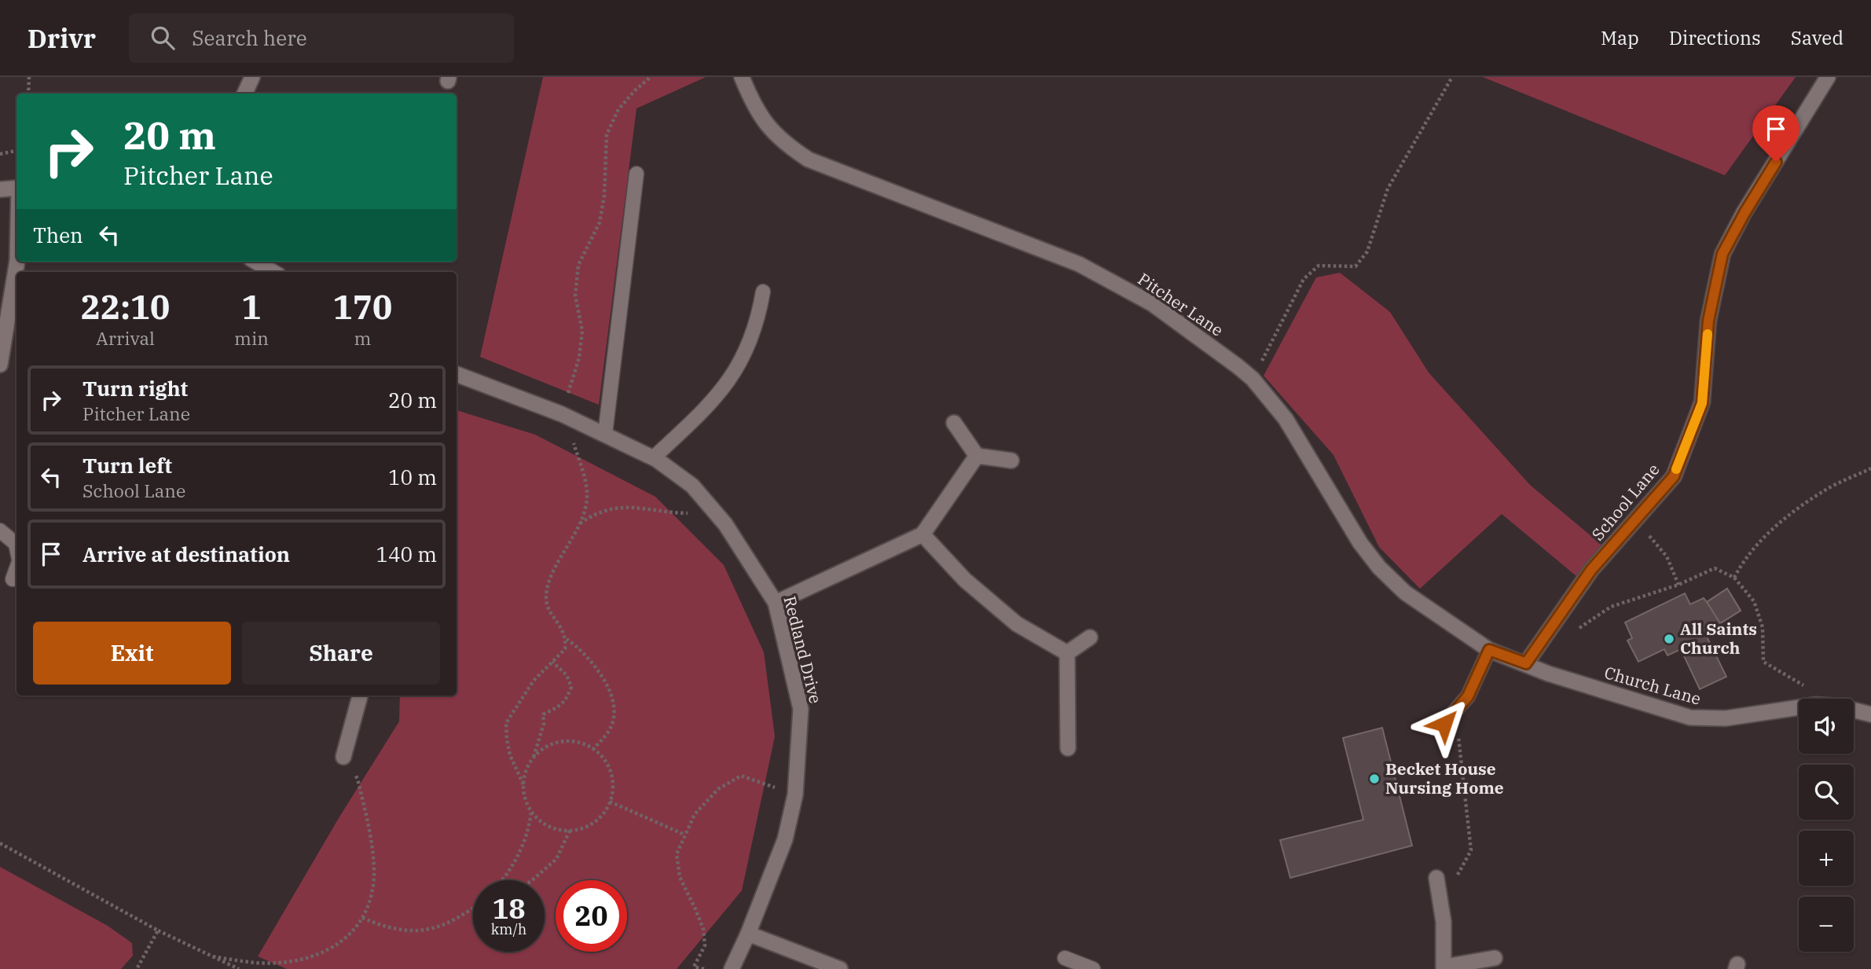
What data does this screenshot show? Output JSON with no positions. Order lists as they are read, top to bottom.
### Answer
{
  "streets": {
    "street": [
      "Pitcher Lane",
      "School Lane",
      "Redland Drive",
      "Church Lane"
    ]
  },
  "crossings": [
    ["Pitcher Lane", "School Lane"],
    ["Pitcher Lane", "Church Lane"],
    ["School Lane", "Church Lane"]
  ],
  "places": ["All Saints Church", "Becket House Nursing Home"],
  "page": {
    "header": "Drivr",
    "search": "Search here",
    "nav": ["Map", "Directions", "Saved"],
    "turn": ["20 m", "Pitcher Lane"],
    "then": "Then",
    "eta": [
      "22:10",
      "Arrival",
      "1",
      "min",
      "170",
      "m"
    ],
    "list": [
      {
        "name": "Turn right",
        "note": "Pitcher Lane",
        "value": "20 m"
      },
      {
        "name": "Turn left",
        "note": "School Lane",
        "value": "10 m"
      },
      {
        "name": "Arrive at destination",
        "value": "140 m"
      }
    ],
    "buttons": ["Exit", "Share"],
    "map_buttons": ["+", "−"],
    "speed": "18 km/h",
    "limit": "20"
  }
}
